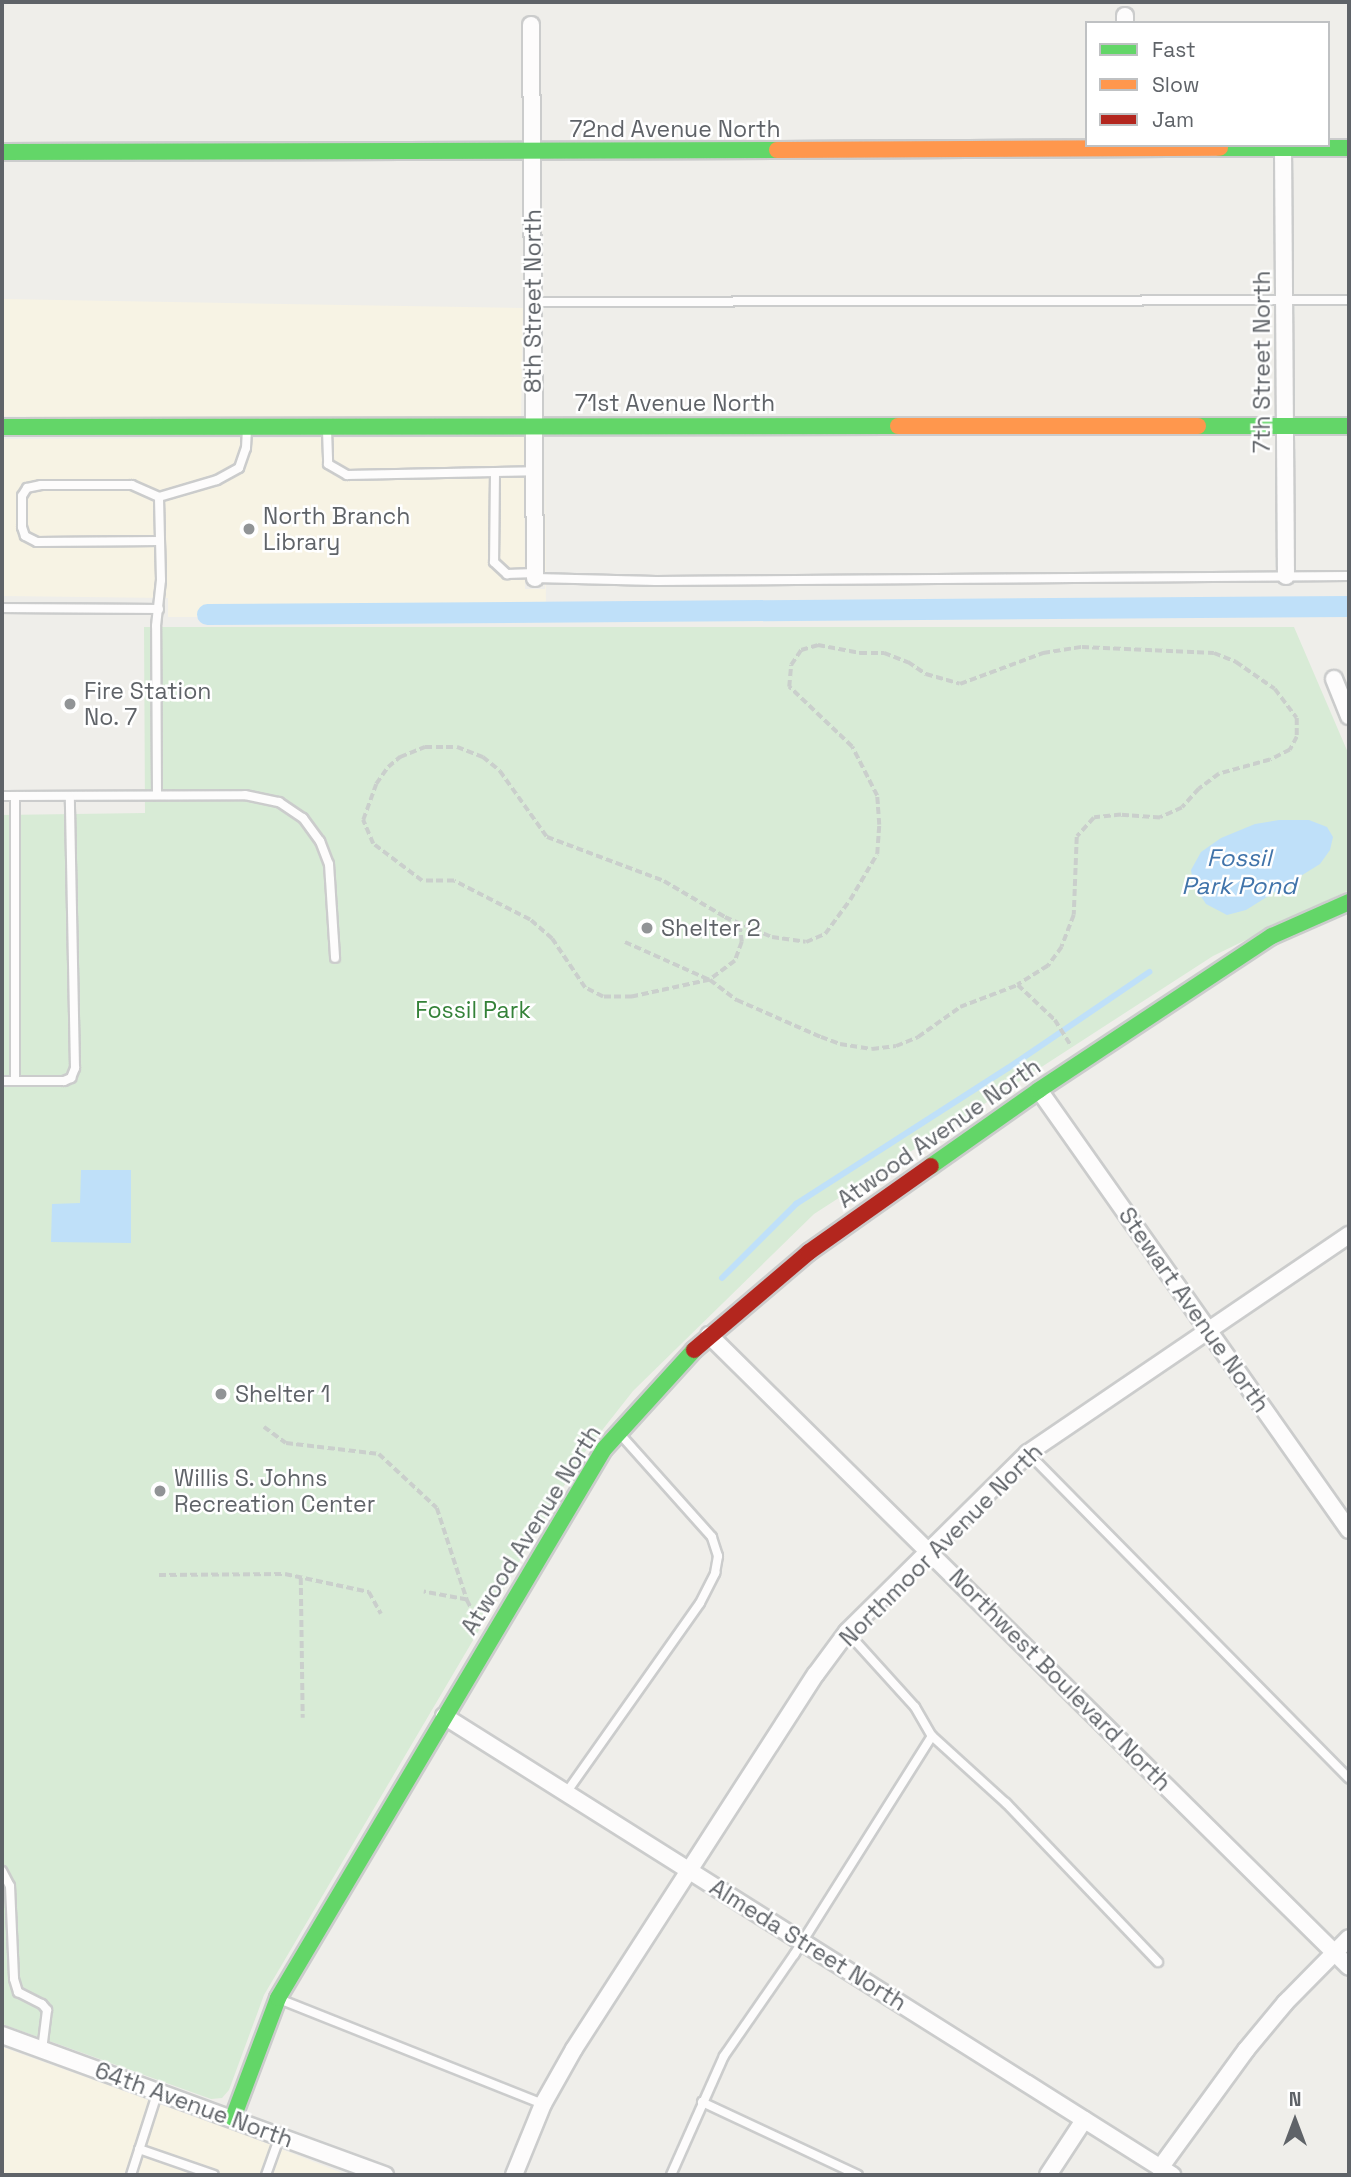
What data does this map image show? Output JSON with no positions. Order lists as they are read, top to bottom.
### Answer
{
  "streets": {
    "street": [
      "72nd Avenue North",
      "8th Street North",
      "7th Street North",
      "71st Avenue North",
      "Atwood Avenue North",
      "Stewart Avenue North",
      "Northmoor Avenue North",
      "Northwest Boulevard North",
      "Almeda Street North",
      "64th Avenue North"
    ]
  },
  "crossings": [
    ["72nd Avenue North", "8th Street North"],
    ["72nd Avenue North", "7th Street North"],
    ["8th Street North", "71st Avenue North"],
    ["7th Street North", "71st Avenue North"],
    ["Atwood Avenue North", "Stewart Avenue North"],
    ["Atwood Avenue North", "Northwest Boulevard North"],
    ["Atwood Avenue North", "Almeda Street North"],
    ["Atwood Avenue North", "64th Avenue North"],
    ["Stewart Avenue North", "Northmoor Avenue North"],
    ["Northmoor Avenue North", "Northwest Boulevard North"],
    ["Northmoor Avenue North", "Almeda Street North"]
  ],
  "water": ["Fossil Park Pond"],
  "parks": ["Fossil Park"],
  "places": [
    "North Branch Library",
    "Fire Station No. 7",
    "Shelter 2",
    "Shelter 1",
    "Willis S. Johns Recreation Center"
  ],
  "legend": ["Fast", "Slow", "Jam"],
  "north": "top"
}
